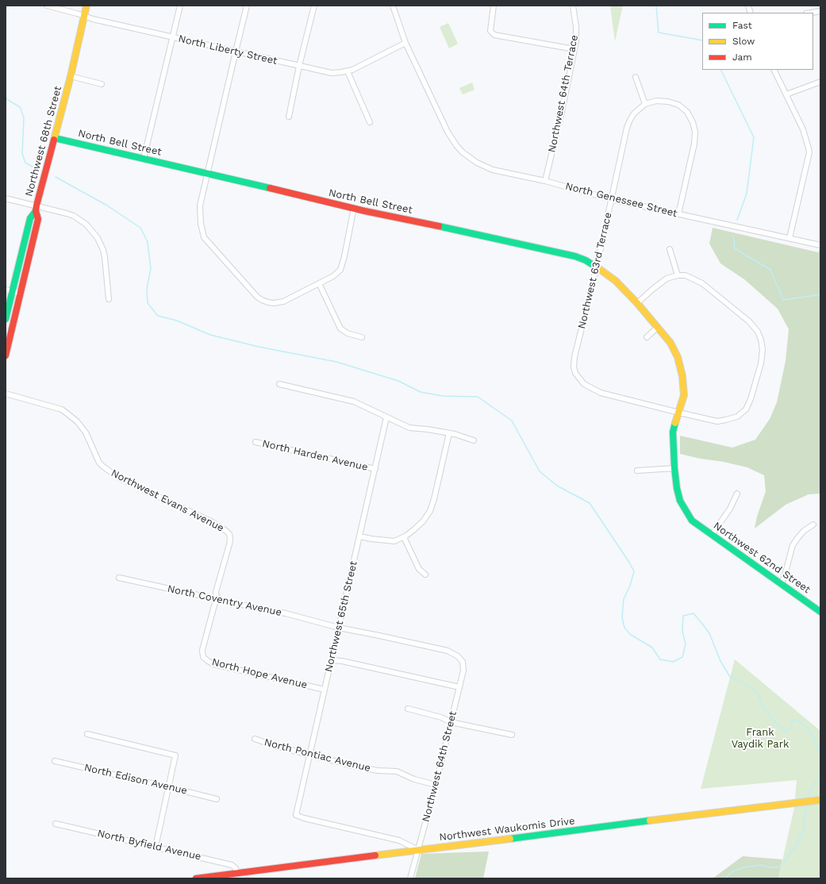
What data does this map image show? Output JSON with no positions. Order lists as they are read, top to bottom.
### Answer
{
  "streets": {
    "main road": [
      "Northwest 68th Street",
      "North Bell Street",
      "Northwest 62nd Street",
      "Northwest Waukomis Drive"
    ],
    "street": [
      "North Liberty Street",
      "Northwest 64th Terrace",
      "North Genessee Street",
      "Northwest 63rd Terrace",
      "North Harden Avenue",
      "Northwest Evans Avenue",
      "North Coventry Avenue",
      "Northwest 65th Street",
      "North Hope Avenue",
      "North Pontiac Avenue",
      "Northwest 64th Street",
      "North Edison Avenue",
      "North Byfield Avenue"
    ]
  },
  "crossings": [
    ["North Liberty Street", "Northwest 68th Street"],
    ["North Liberty Street", "North Genessee Street"],
    ["Northwest 64th Terrace", "North Genessee Street"],
    ["Northwest 68th Street", "North Bell Street"],
    ["North Bell Street", "Northwest 63rd Terrace"],
    ["North Bell Street", "Northwest 62nd Street"],
    ["North Genessee Street", "Northwest 63rd Terrace"],
    ["North Harden Avenue", "Northwest 65th Street"],
    ["Northwest Evans Avenue", "North Coventry Avenue"],
    ["Northwest Evans Avenue", "North Hope Avenue"],
    ["North Coventry Avenue", "Northwest 65th Street"],
    ["North Coventry Avenue", "North Hope Avenue"],
    ["North Coventry Avenue", "Northwest 64th Street"],
    ["Northwest 65th Street", "North Hope Avenue"],
    ["Northwest 65th Street", "North Pontiac Avenue"],
    ["Northwest 65th Street", "Northwest 64th Street"],
    ["Northwest 65th Street", "Northwest Waukomis Drive"],
    ["North Pontiac Avenue", "Northwest 64th Street"],
    ["Northwest 64th Street", "Northwest Waukomis Drive"],
    ["Northwest Waukomis Drive", "North Byfield Avenue"]
  ],
  "parks": ["Frank Vaydik Park"],
  "legend": ["Fast", "Slow", "Jam"]
}
